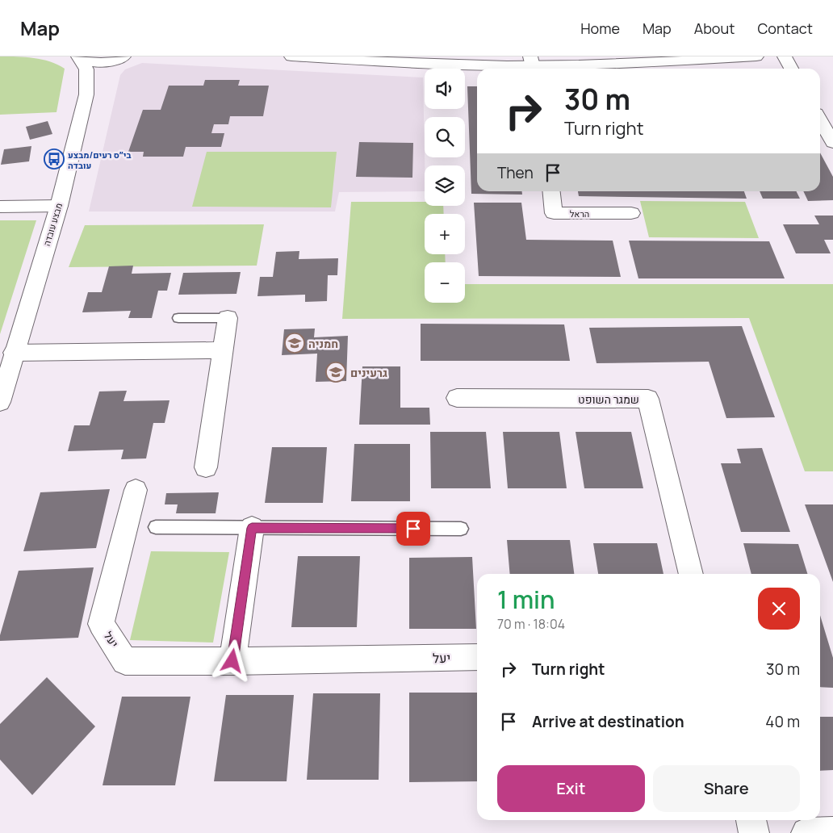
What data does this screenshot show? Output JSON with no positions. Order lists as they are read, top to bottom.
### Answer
{
  "streets": {
    "street": [
      "הראל",
      "מבצע עובדה",
      "שמגר השופט",
      "יעל"
    ]
  },
  "places": {
    "bus stop": ["בי״ס רעים/מבצע עובדה"],
    "school or university": ["חמניה", "גרעינים"]
  },
  "page": {
    "header": "Map",
    "nav": [
      "Home",
      "Map",
      "About",
      "Contact"
    ],
    "map_buttons": ["+", "−"],
    "turn": ["30 m", "Turn right"],
    "then": "Then",
    "heading": ["1 min", "70 m · 18:04"],
    "list": [
      {
        "name": "Turn right",
        "value": "30 m"
      },
      {
        "name": "Arrive at destination",
        "value": "40 m"
      }
    ],
    "buttons": ["Exit", "Share"]
  }
}
